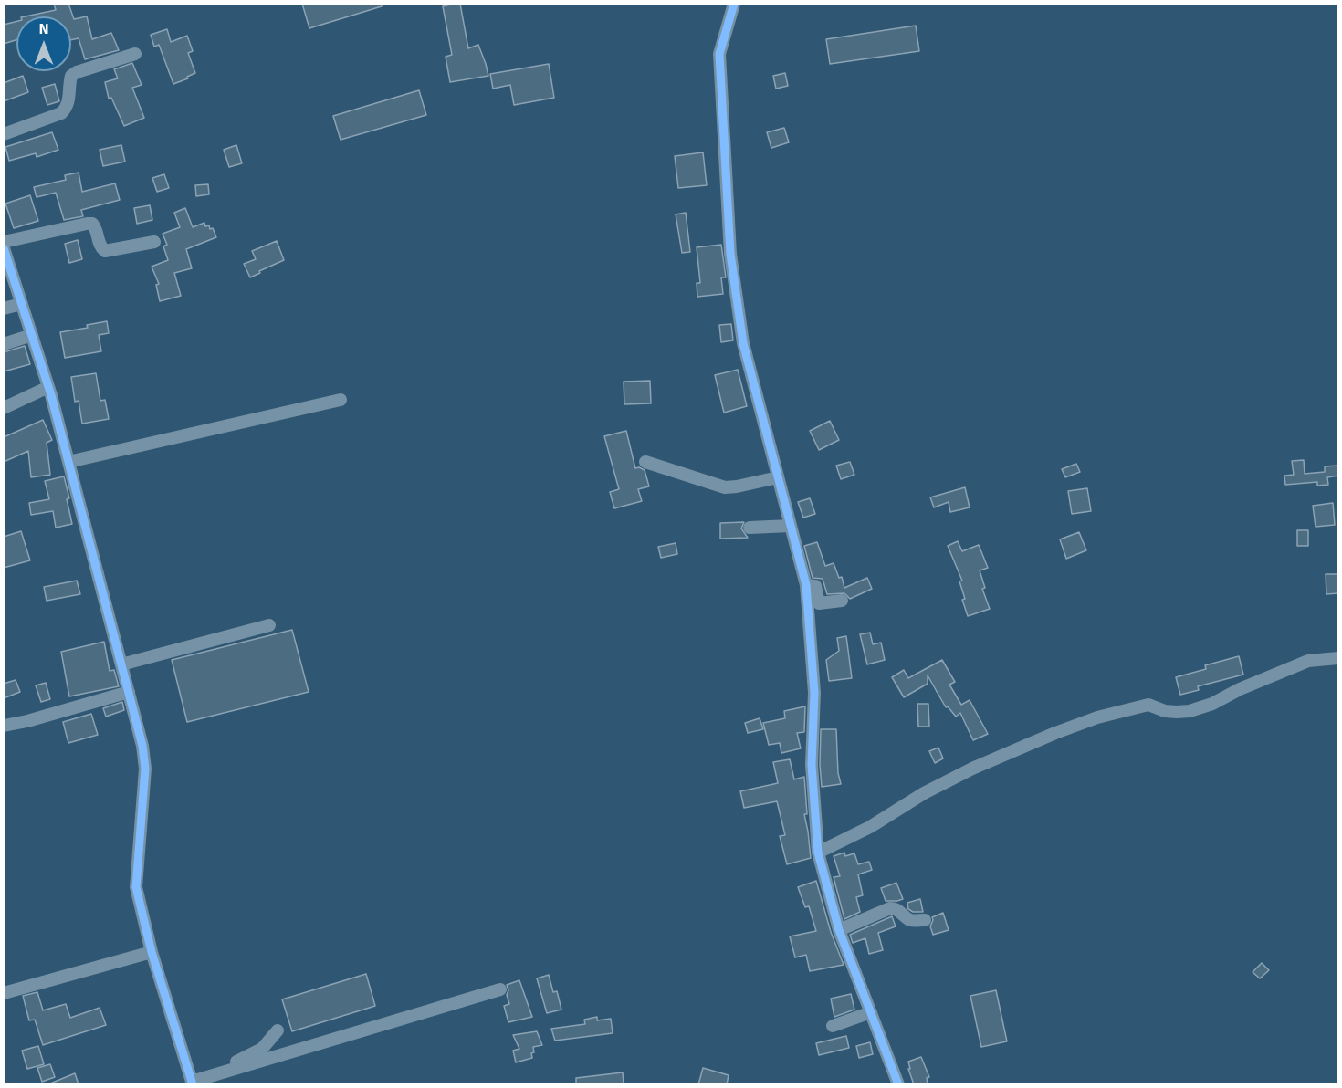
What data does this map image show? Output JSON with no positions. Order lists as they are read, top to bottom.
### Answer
{
  "north": "top"
}
